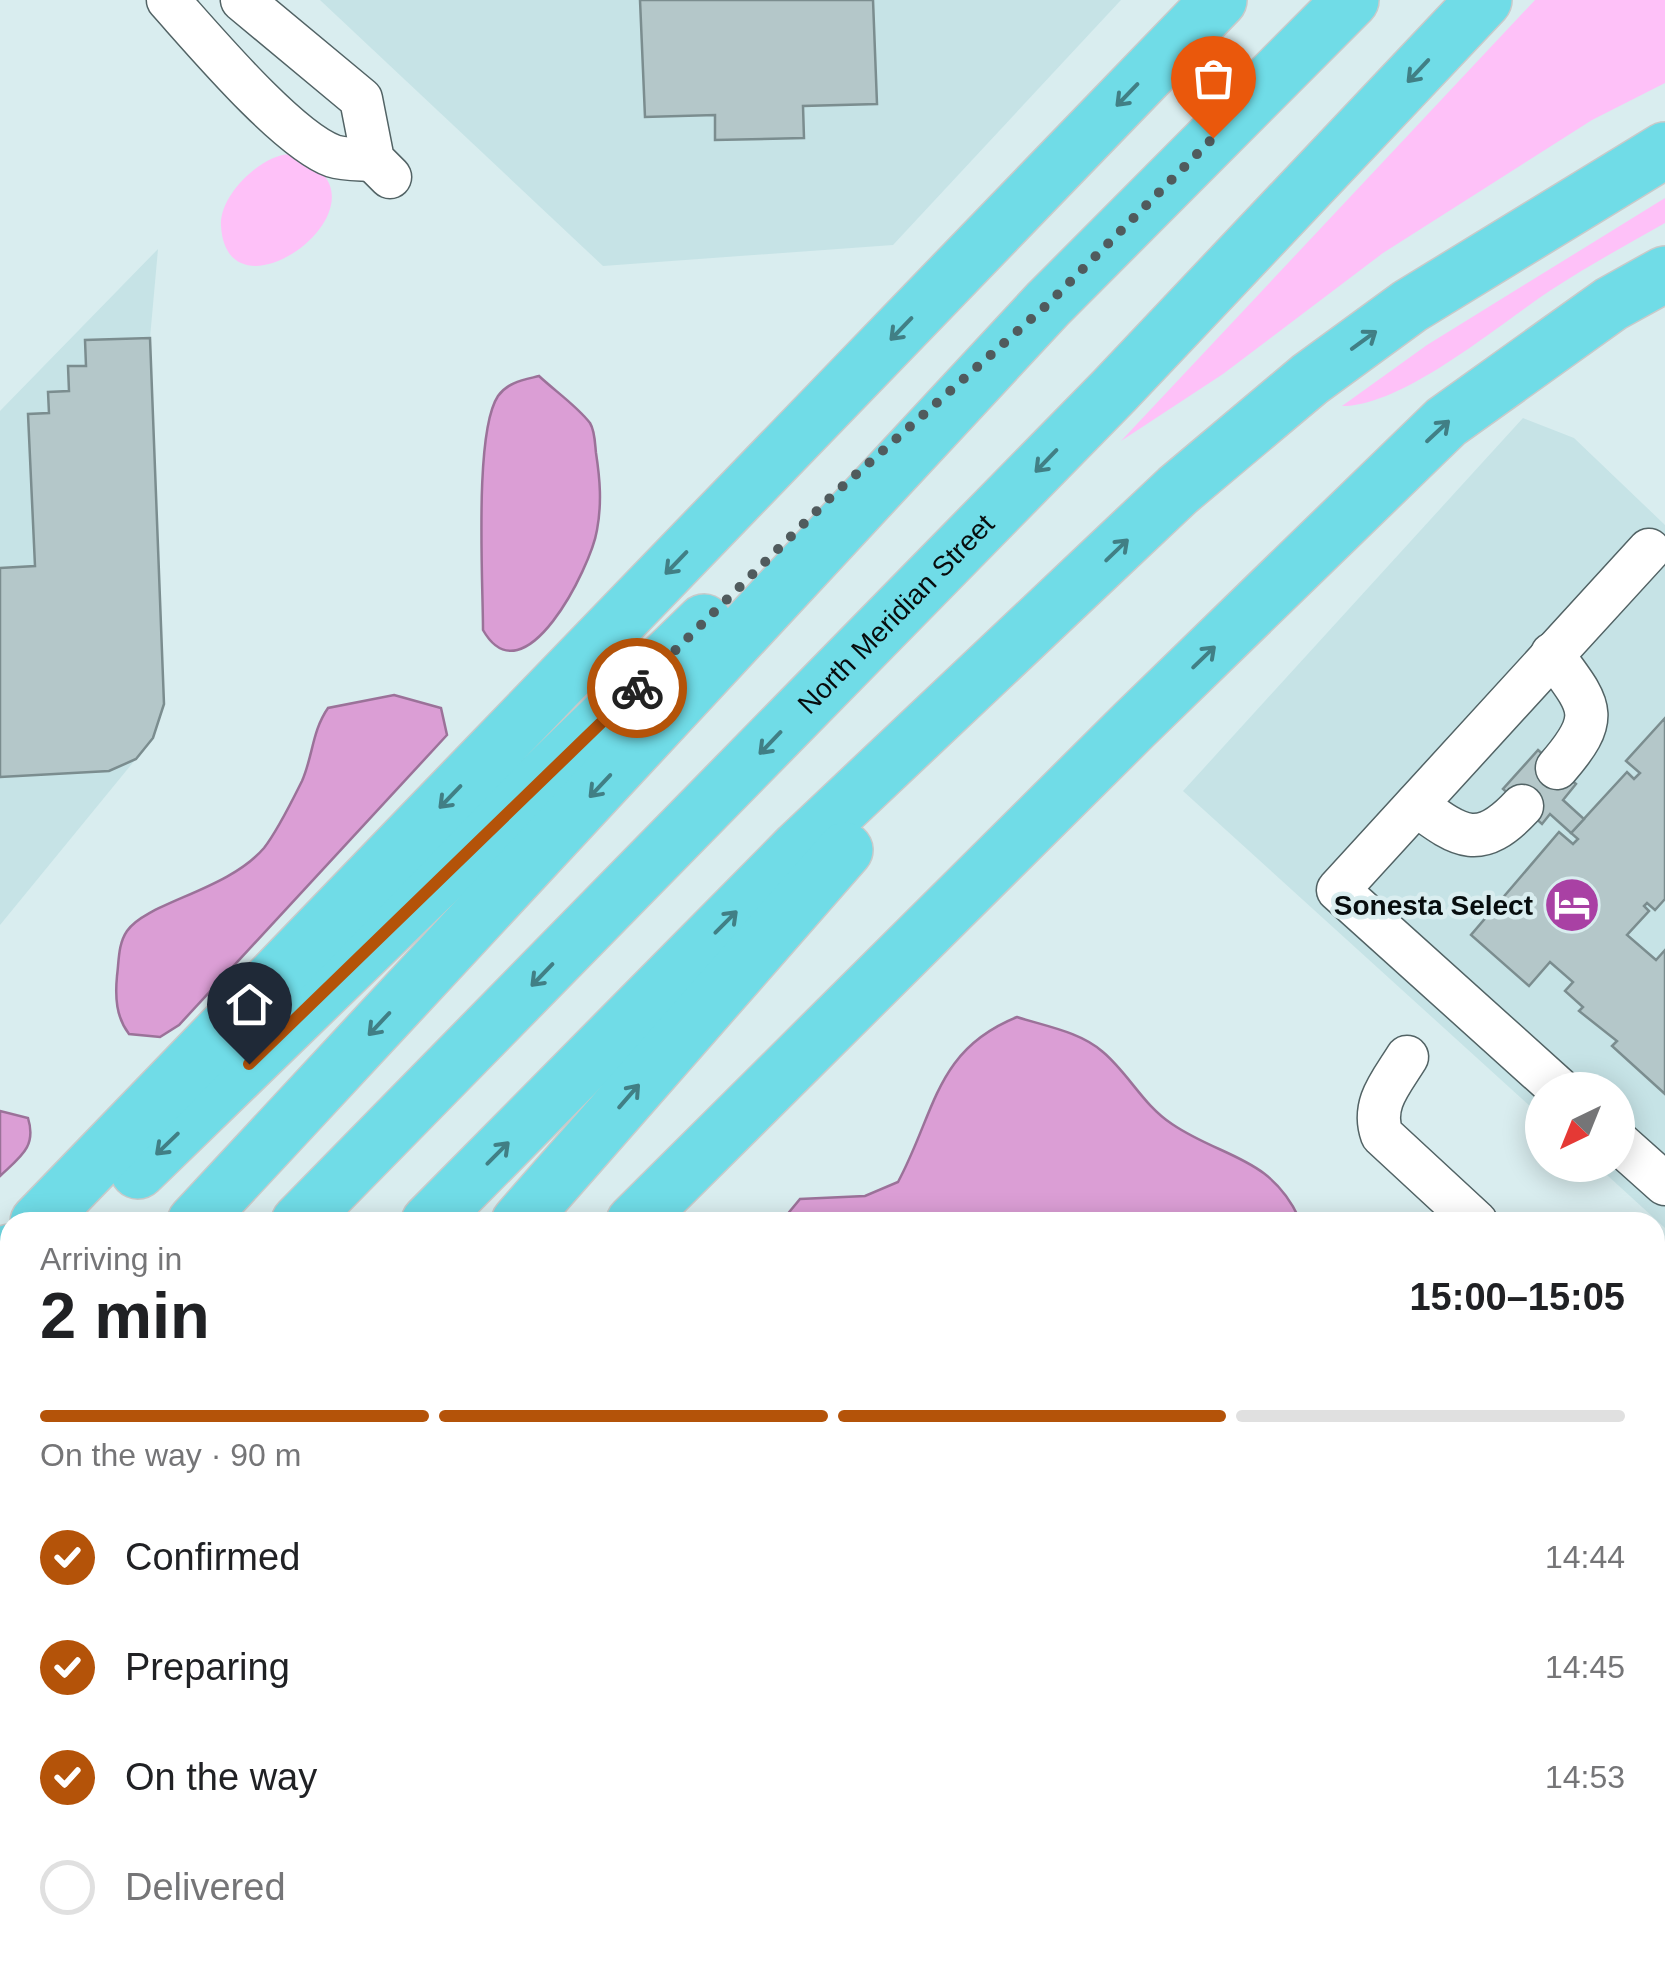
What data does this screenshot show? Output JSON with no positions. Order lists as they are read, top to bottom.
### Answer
{
  "streets": {
    "highway": ["North Meridian Street"]
  },
  "places": {
    "hotel": ["Sonesta Select"]
  },
  "north": "bottom left",
  "page": {
    "heading": ["2 min", "Arriving in", "15:00–15:05"],
    "bar": "On the way · 90 m",
    "list": [
      ["Confirmed", "14:44"],
      ["Preparing", "14:45"],
      ["On the way", "14:53"],
      "Delivered"
    ]
  }
}
